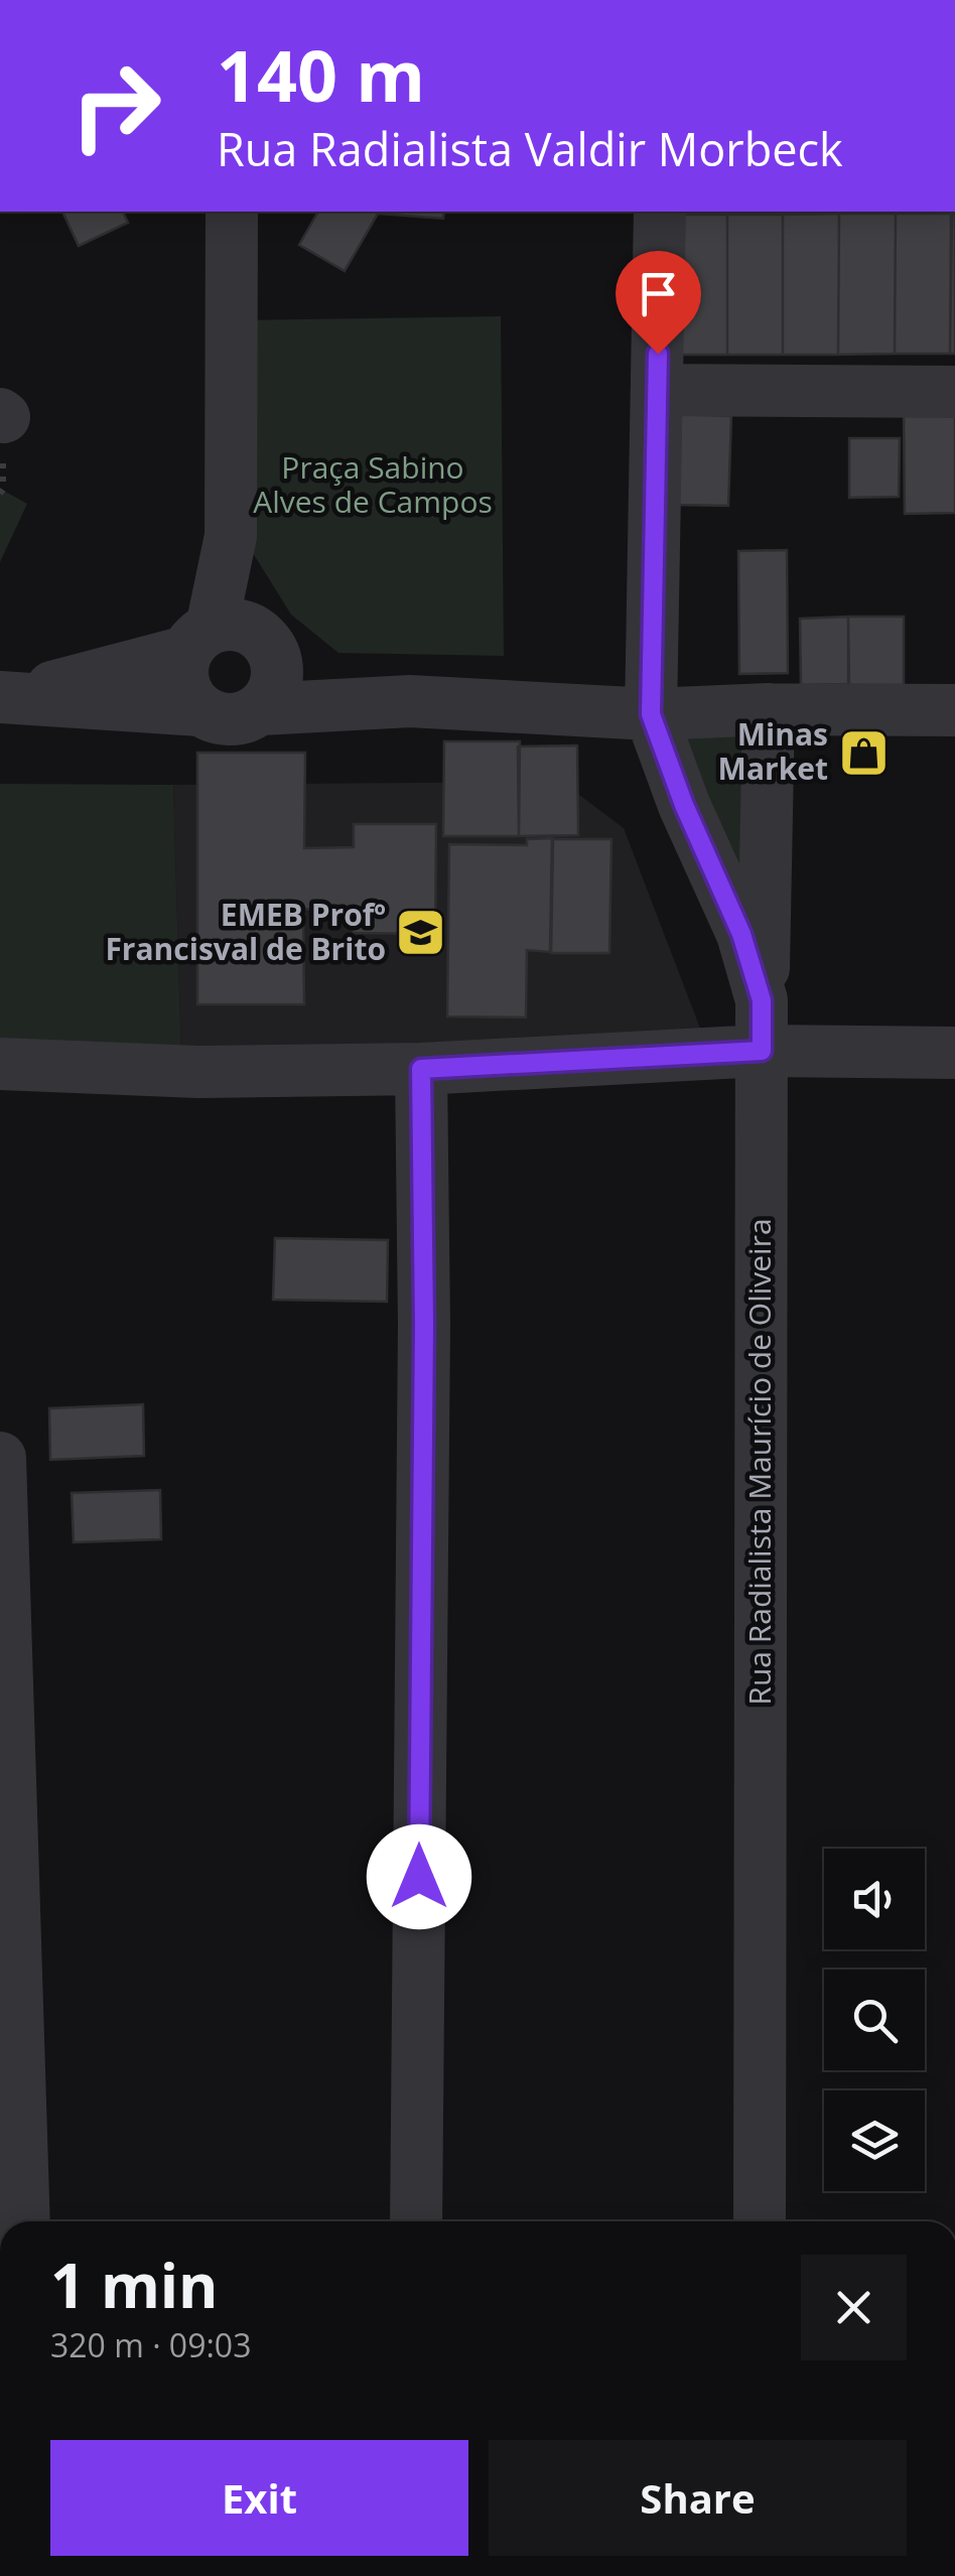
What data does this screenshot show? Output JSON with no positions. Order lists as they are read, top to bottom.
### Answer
{
  "streets": {
    "street": ["Rua Radialista Maurício de Oliveira"]
  },
  "parks": ["Praça Sabino Alves de Campos"],
  "places": {
    "shop": ["Minas Market"],
    "school or university": ["EMEB Profº Francisval de Brito"]
  },
  "page": {
    "turn": ["140 m", "Rua Radialista Valdir Morbeck"],
    "heading": ["1 min", "320 m · 09:03"],
    "buttons": ["Exit", "Share"]
  }
}
